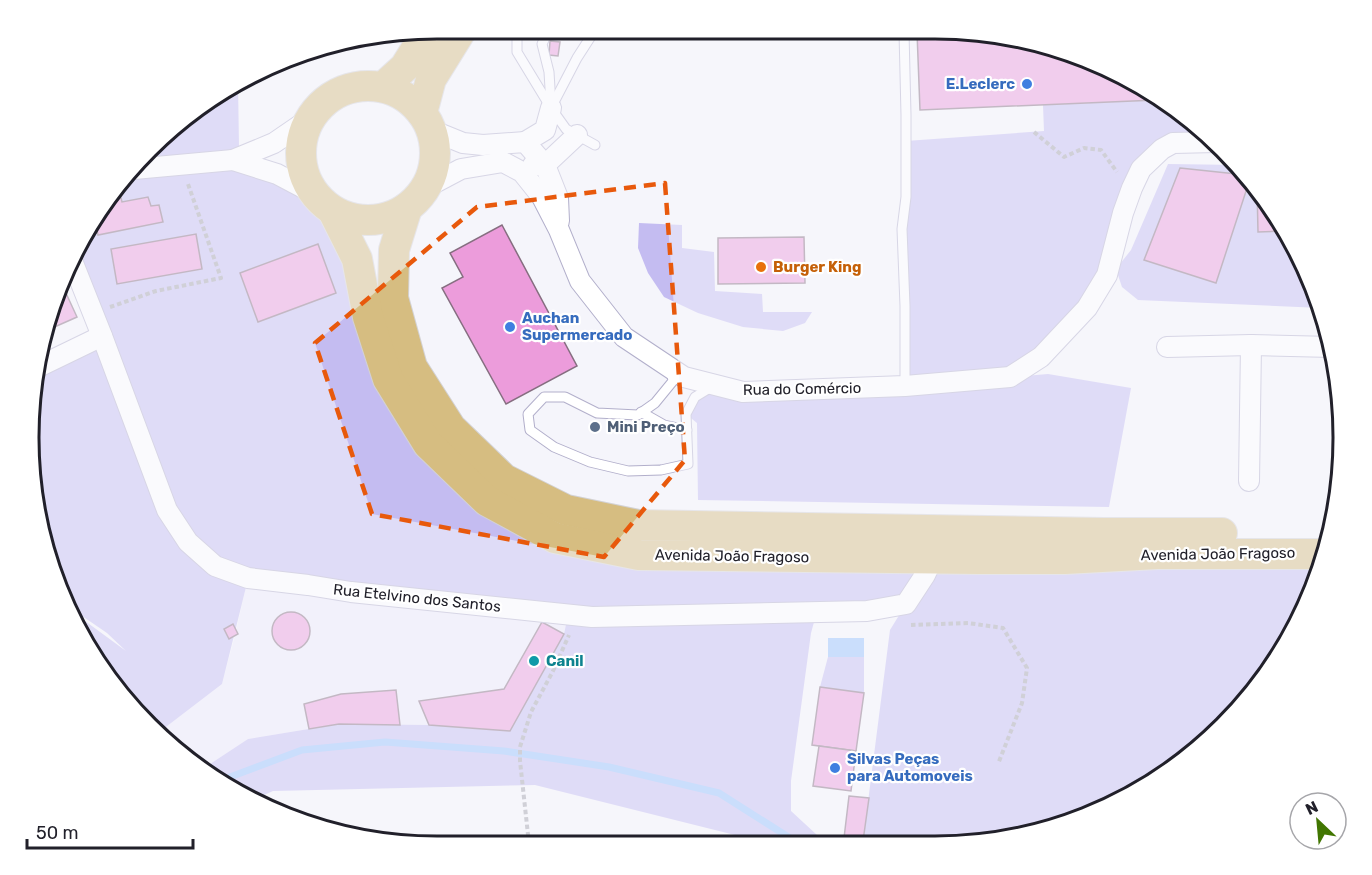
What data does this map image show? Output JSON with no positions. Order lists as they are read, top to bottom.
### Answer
{
  "streets": {
    "main road": ["Avenida João Fragoso"],
    "street": ["Rua do Comércio", "Rua Etelvino dos Santos"]
  },
  "crossings": [
    ["Avenida João Fragoso", "Rua Etelvino dos Santos"]
  ],
  "places": [
    "E.Leclerc",
    "Burger King",
    "Auchan Supermercado",
    "Mini Preço",
    "Canil",
    "Silvas Peças para Automoveis"
  ],
  "scale_bar": "50 m",
  "north": "top left"
}
